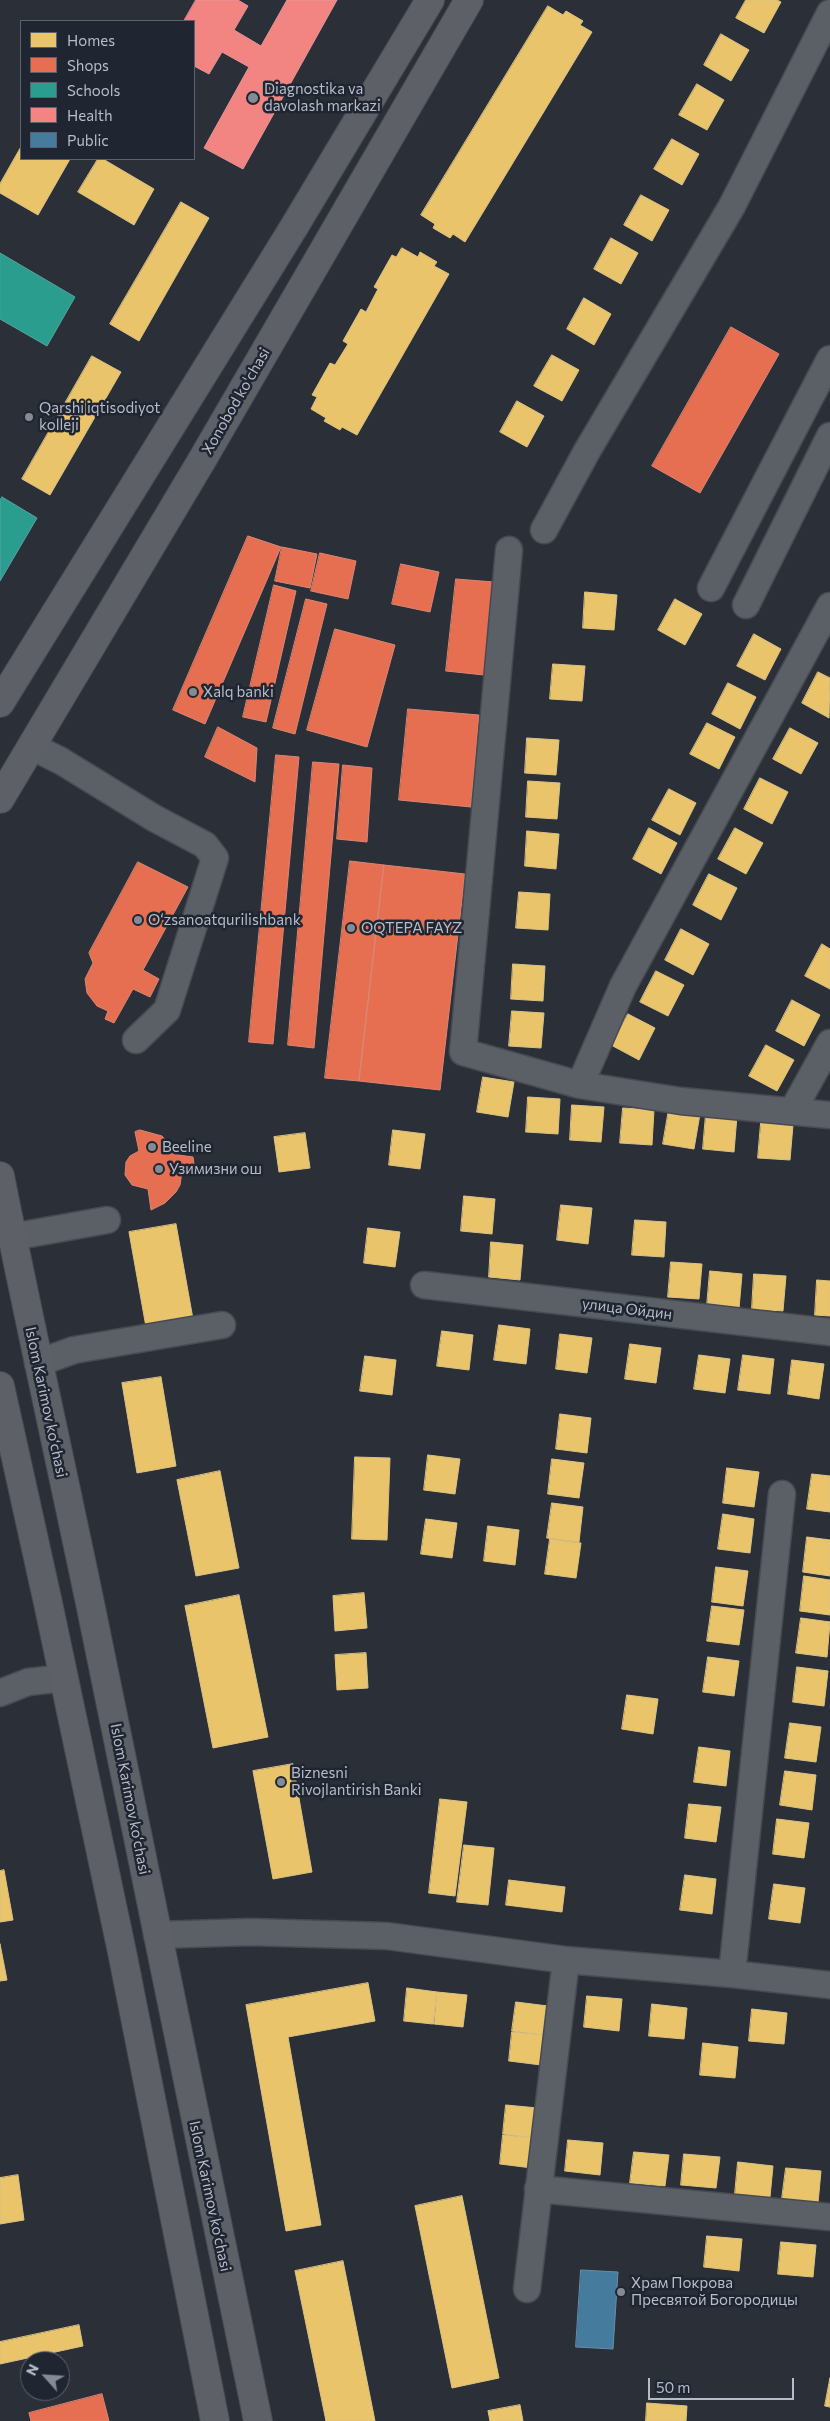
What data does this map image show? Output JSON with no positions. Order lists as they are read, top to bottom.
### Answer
{
  "streets": {
    "main road": ["Xonobod ko'chasi", "Islom Karimov ko‘chasi"],
    "street": ["улица Ойдин"]
  },
  "places": [
    "Diagnostika va davolash markazi",
    "Qarshi iqtisodiyot kolleji",
    "Xalq banki",
    "Oʻzsanoatqurilishbank",
    "OQTEPA FAYZ",
    "Beeline",
    "Узимизни ош",
    "Biznesni Rivojlantirish Banki",
    "Храм Покрова Пресвятой Богородицы"
  ],
  "legend": [
    "Homes",
    "Shops",
    "Schools",
    "Health",
    "Public"
  ],
  "scale_bar": "50 m",
  "north": "top left"
}
